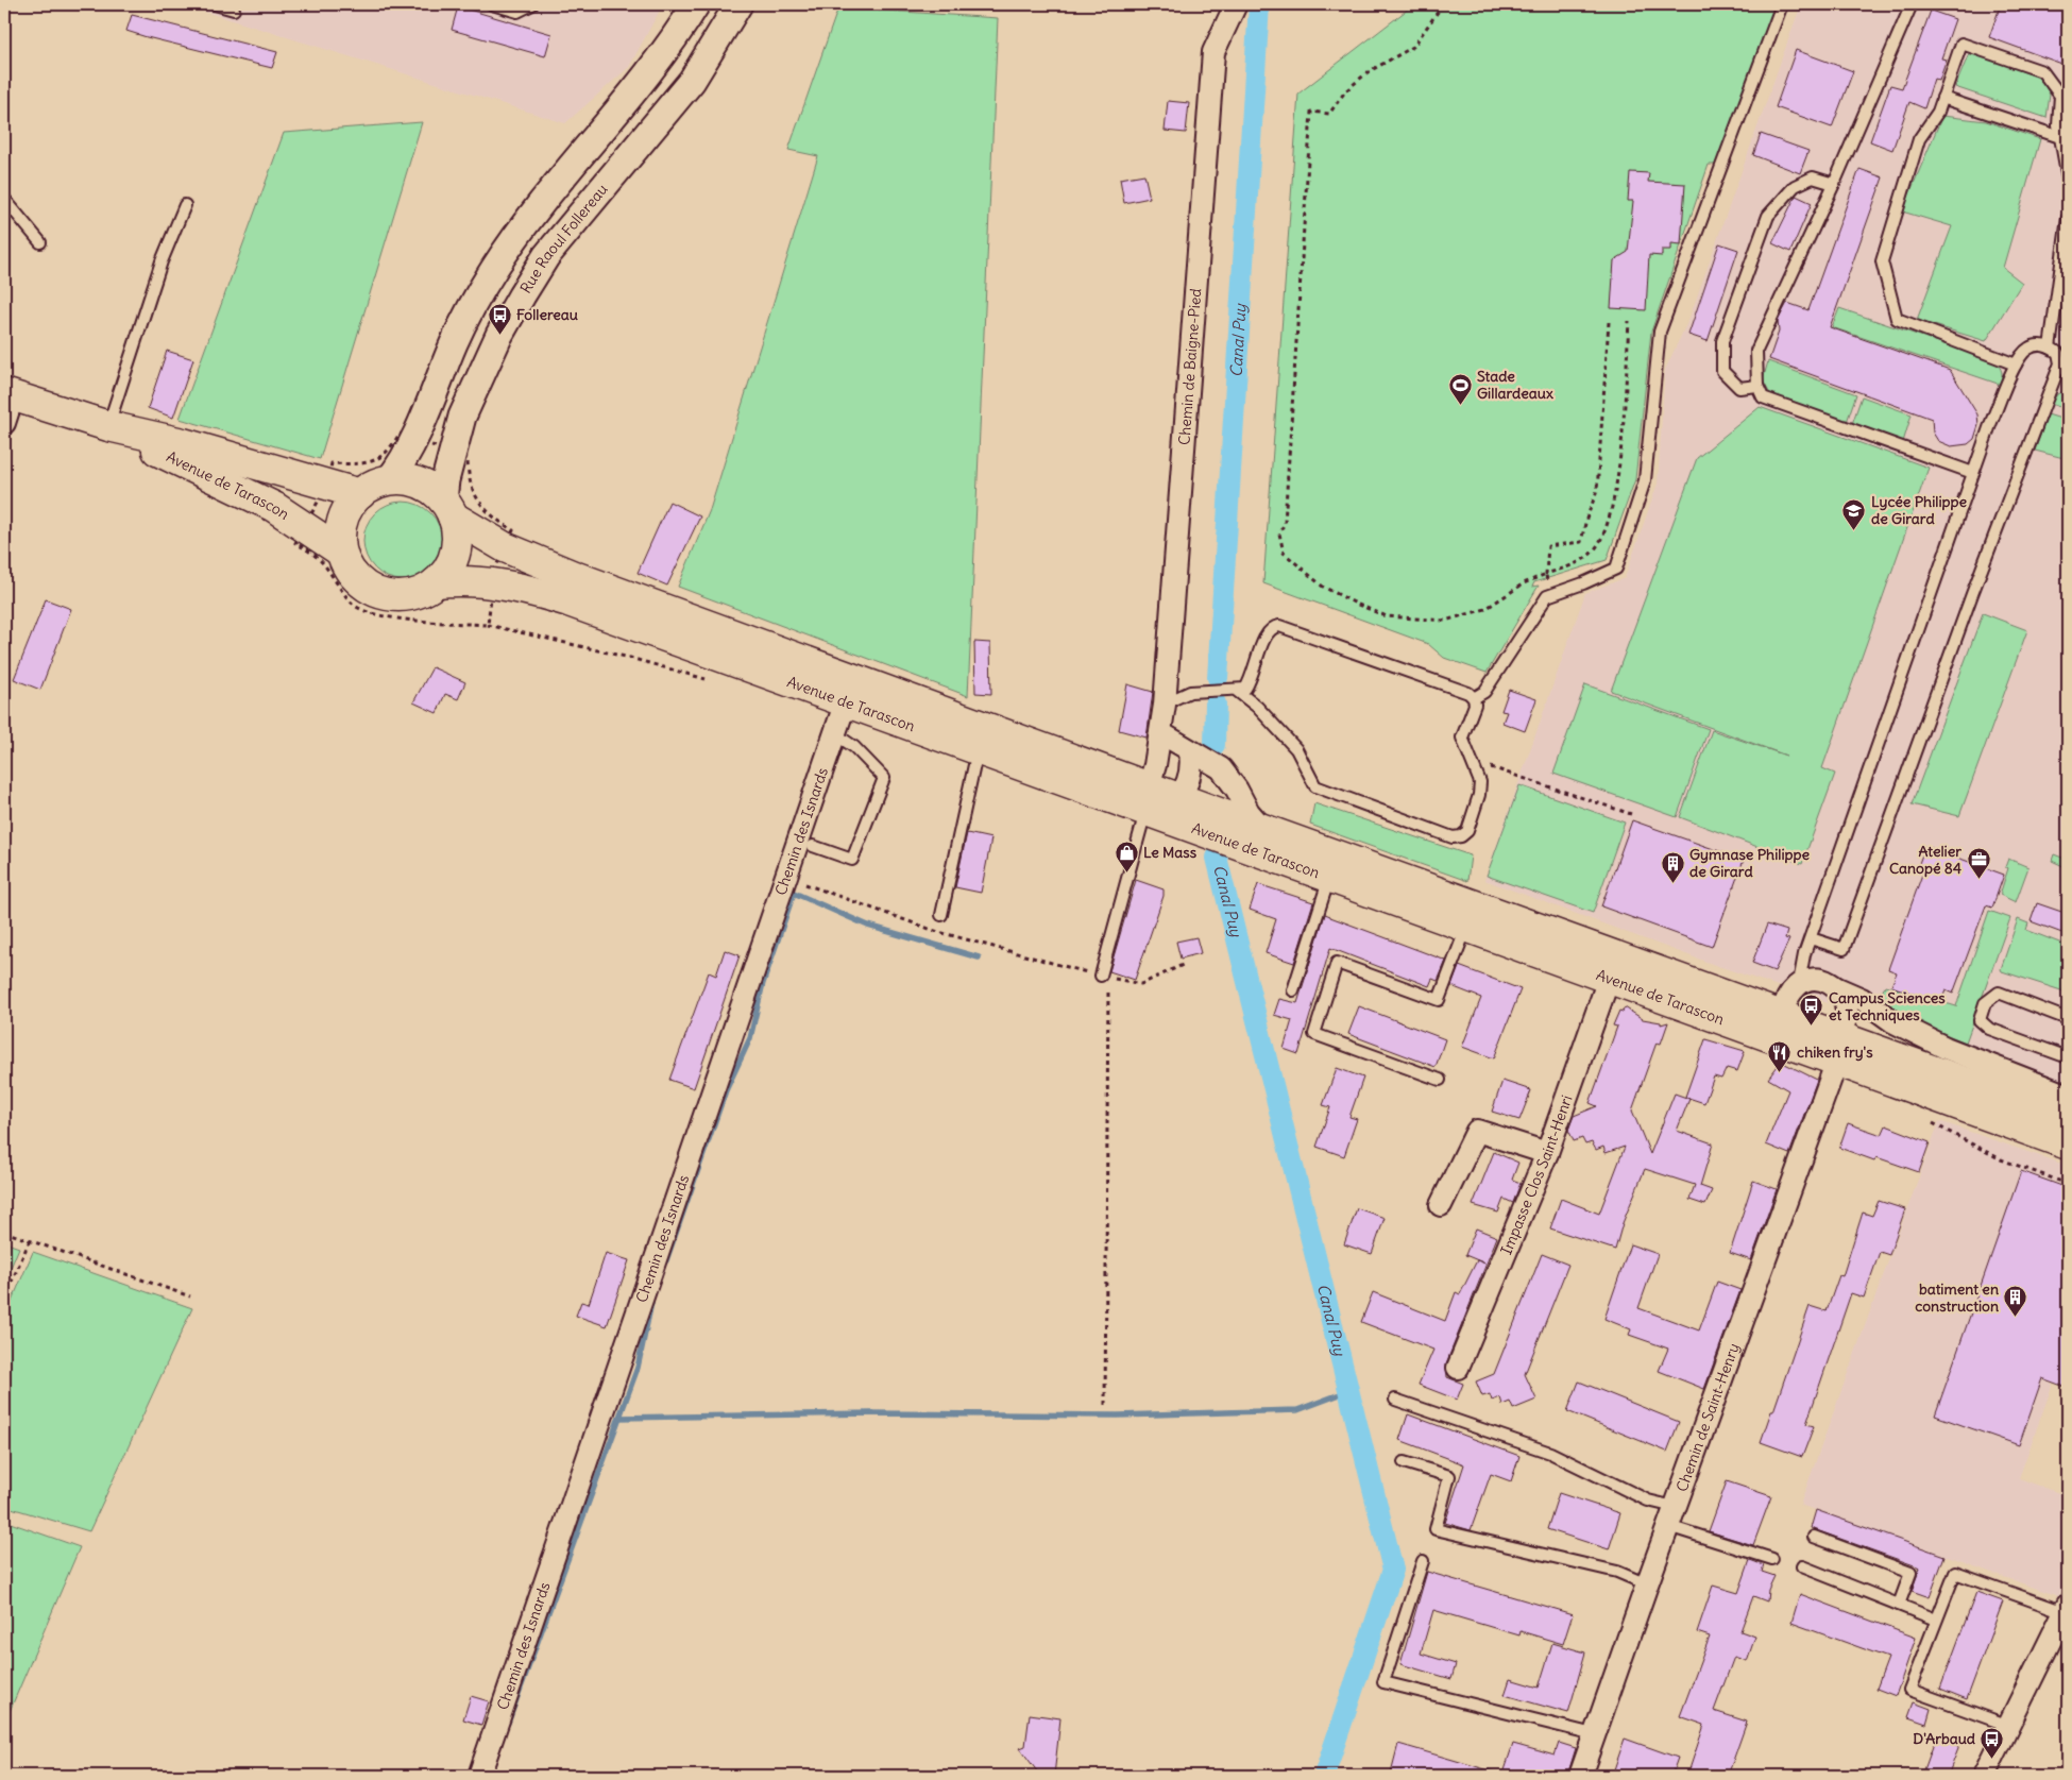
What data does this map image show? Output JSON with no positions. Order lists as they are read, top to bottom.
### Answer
{
  "streets": {
    "main road": ["Avenue de Tarascon"],
    "street": [
      "Rue Raoul Follereau",
      "Chemin de Baigne-Pied",
      "Chemin des Isnards",
      "Impasse Clos Saint-Henri",
      "Chemin de Saint-Henry"
    ]
  },
  "crossings": [
    ["Rue Raoul Follereau", "Avenue de Tarascon"],
    ["Chemin de Baigne-Pied", "Avenue de Tarascon"],
    ["Avenue de Tarascon", "Chemin des Isnards"],
    ["Avenue de Tarascon", "Impasse Clos Saint-Henri"],
    ["Avenue de Tarascon", "Chemin de Saint-Henry"]
  ],
  "water": ["Canal Puy"],
  "places": {
    "bus stop": ["Follereau", "Campus Sciences et Techniques", "D'Arbaud"],
    "sports": ["Stade Gillardeaux"],
    "school or university": ["Lycée Philippe de Girard"],
    "shop": ["Le Mass"],
    "office": ["Atelier Canopé 84"],
    "building": ["Gymnase Philippe de Girard", "batiment en construction"],
    "restaurant": ["chiken fry's"]
  }
}
